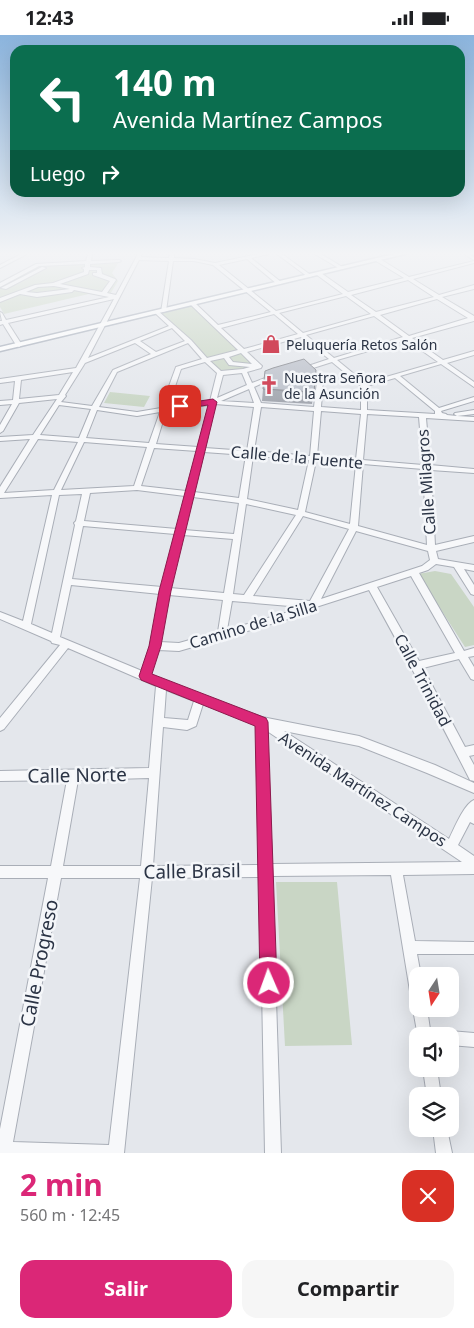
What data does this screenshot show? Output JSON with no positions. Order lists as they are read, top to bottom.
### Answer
{
  "streets": {
    "street": [
      "Calle de la Fuente",
      "Calle Milagros",
      "Camino de la Silla",
      "Calle Trinidad",
      "Calle Norte",
      "Avenida Martínez Campos",
      "Calle Brasil",
      "Calle Progreso"
    ]
  },
  "crossings": [
    ["Calle de la Fuente", "Calle Milagros"],
    ["Calle Milagros", "Camino de la Silla"],
    ["Camino de la Silla", "Calle Trinidad"],
    ["Calle Norte", "Calle Progreso"],
    ["Calle Brasil", "Calle Progreso"]
  ],
  "places": {
    "shop": ["Peluquería Retos Salón"],
    "church": ["Nuestra Señora de la Asunción"]
  },
  "north": "bottom",
  "page": {
    "status": "12:43",
    "turn": ["140 m", "Avenida Martínez Campos"],
    "then": "Luego",
    "heading": ["2 min", "560 m · 12:45"],
    "buttons": ["Salir", "Compartir"]
  }
}
